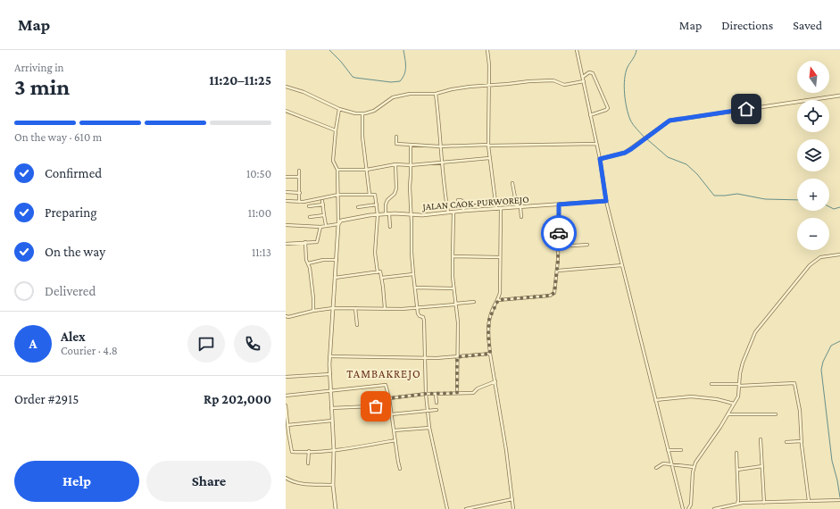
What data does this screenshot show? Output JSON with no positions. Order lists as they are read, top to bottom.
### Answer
{
  "streets": {
    "street": ["JALAN CAOK-PURWOREJO"]
  },
  "districts": ["TAMBAKREJO"],
  "north": "top",
  "page": {
    "header": "Map",
    "nav": ["Map", "Directions", "Saved"],
    "heading": ["3 min", "Arriving in", "11:20–11:25"],
    "panel": [
      "Alex",
      "Courier · 4.8",
      "Order #2915",
      "Rp 202,000"
    ],
    "map_buttons": ["+", "−"],
    "bar": "On the way · 610 m",
    "list": [
      ["Confirmed", "10:50"],
      ["Preparing", "11:00"],
      ["On the way", "11:13"],
      "Delivered"
    ],
    "round": "A",
    "buttons": ["Help", "Share"]
  }
}
